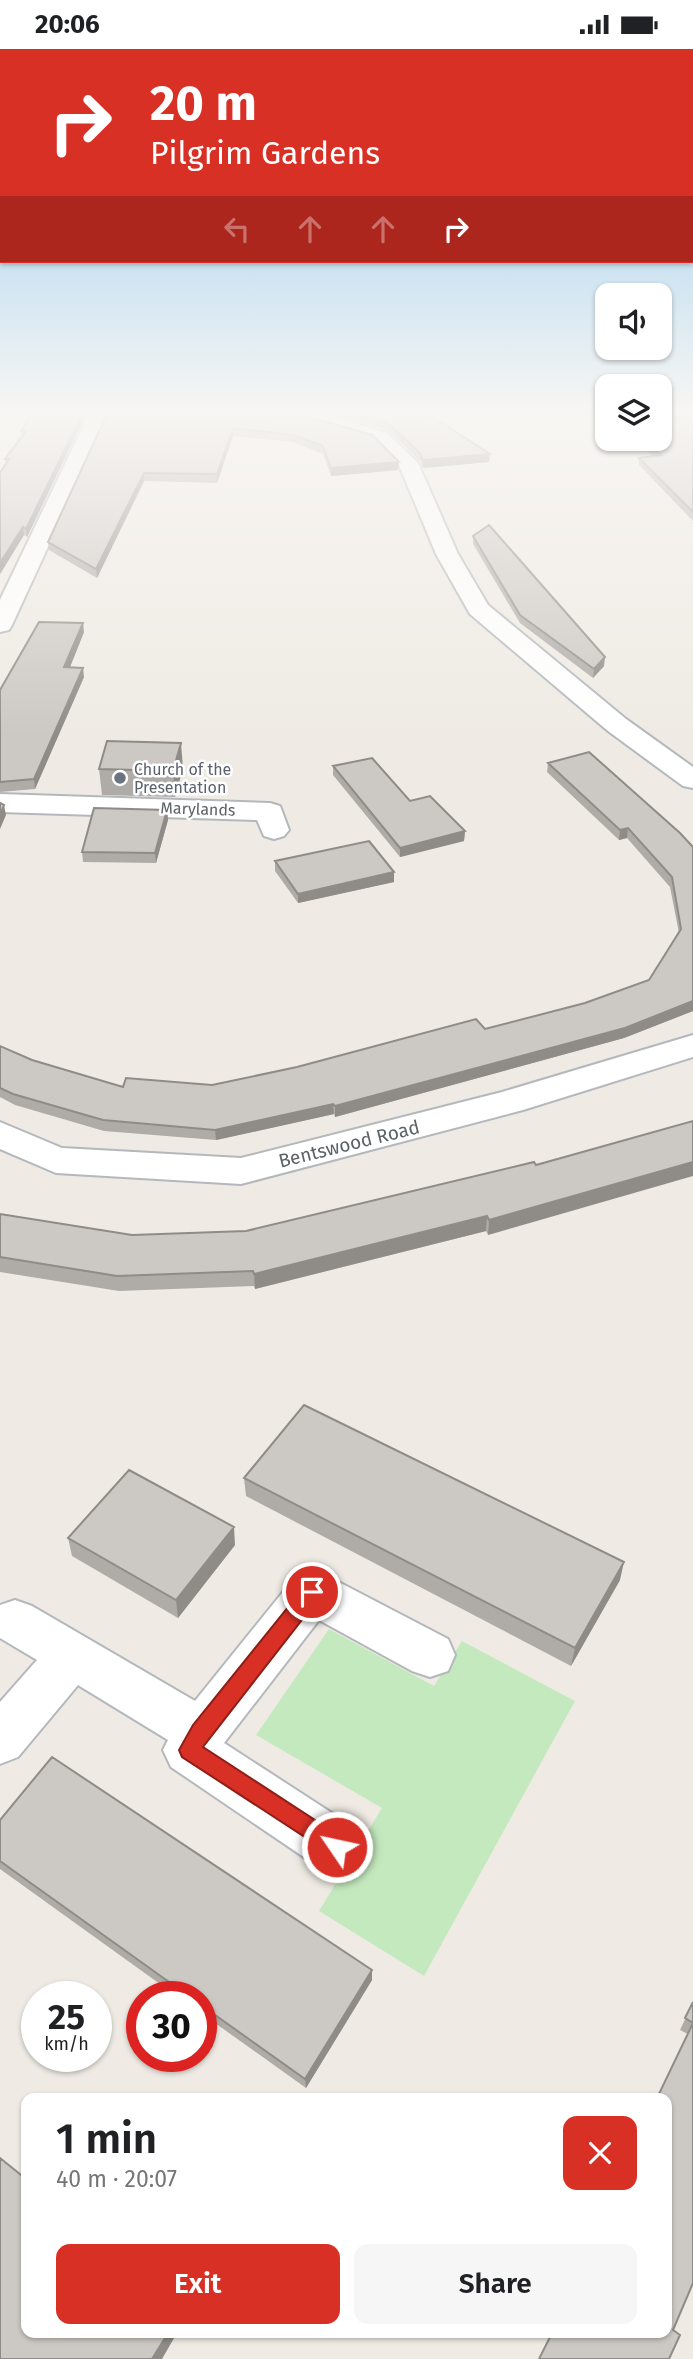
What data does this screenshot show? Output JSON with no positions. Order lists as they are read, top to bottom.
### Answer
{
  "streets": {
    "street": ["Marylands", "Bentswood Road"]
  },
  "places": ["Church of the Presentation"],
  "page": {
    "status": "20:06",
    "turn": ["20 m", "Pilgrim Gardens"],
    "speed": "25 km/h",
    "limit": "30",
    "heading": ["1 min", "40 m · 20:07"],
    "buttons": ["Exit", "Share"]
  }
}
